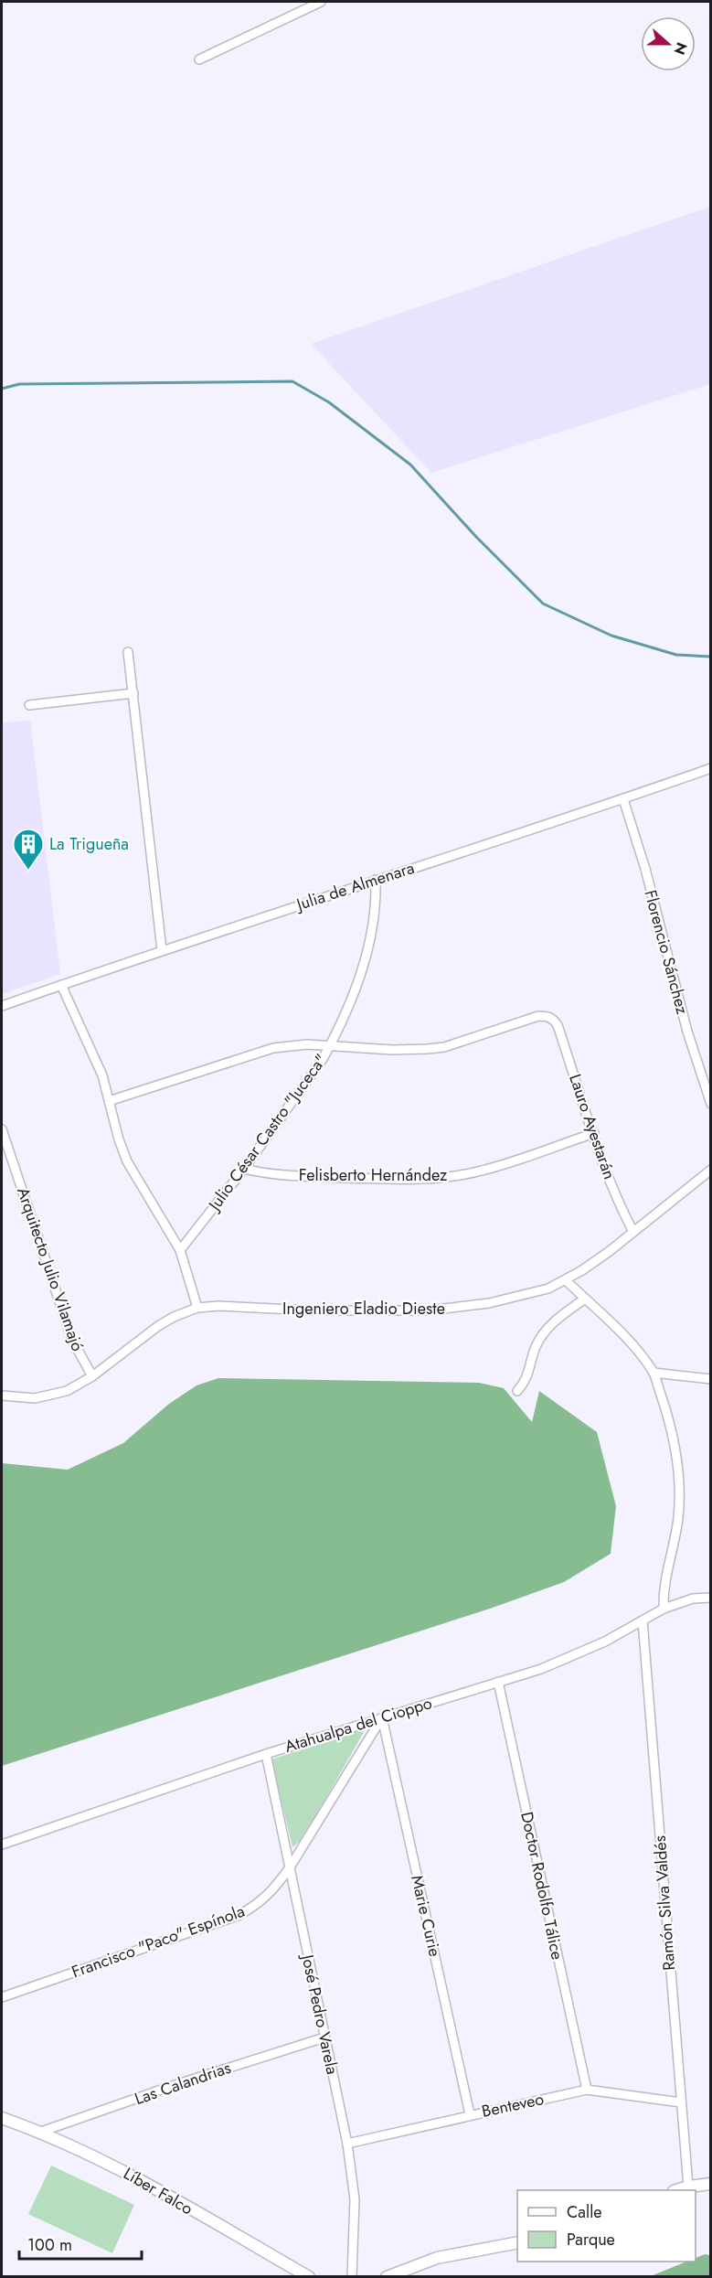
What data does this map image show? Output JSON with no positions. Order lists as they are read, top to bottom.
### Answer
{
  "streets": {
    "street": [
      "Julia de Almenara",
      "Florencio Sánchez",
      "Lauro Ayestarán",
      "Julio César Castro \"Juceca\"",
      "Felisberto Hernández",
      "Arquitecto Julio Vilamajó",
      "Ingeniero Eladio Dieste",
      "Atahualpa del Cioppo",
      "Doctor Rodolfo Tálice",
      "Ramón Silva Valdés",
      "Marie Curie",
      "Francisco \"Paco\" Espínola",
      "José Pedro Varela",
      "Las Calandrias",
      "Benteveo",
      "Líber Falco"
    ]
  },
  "crossings": [
    ["Julia de Almenara", "Florencio Sánchez"],
    ["Julia de Almenara", "Julio César Castro \"Juceca\""],
    ["Lauro Ayestarán", "Julio César Castro \"Juceca\""],
    ["Lauro Ayestarán", "Felisberto Hernández"],
    ["Lauro Ayestarán", "Ingeniero Eladio Dieste"],
    ["Julio César Castro \"Juceca\"", "Felisberto Hernández"],
    ["Arquitecto Julio Vilamajó", "Ingeniero Eladio Dieste"],
    ["Atahualpa del Cioppo", "Doctor Rodolfo Tálice"],
    ["Atahualpa del Cioppo", "Ramón Silva Valdés"],
    ["Atahualpa del Cioppo", "Marie Curie"],
    ["Atahualpa del Cioppo", "Francisco \"Paco\" Espínola"],
    ["Atahualpa del Cioppo", "José Pedro Varela"],
    ["Doctor Rodolfo Tálice", "Benteveo"],
    ["Ramón Silva Valdés", "Benteveo"],
    ["Marie Curie", "Francisco \"Paco\" Espínola"],
    ["Marie Curie", "Benteveo"],
    ["Francisco \"Paco\" Espínola", "José Pedro Varela"],
    ["José Pedro Varela", "Las Calandrias"],
    ["José Pedro Varela", "Benteveo"],
    ["Las Calandrias", "Líber Falco"]
  ],
  "places": {
    "building": ["La Trigueña"]
  },
  "legend": ["Calle", "Parque"],
  "scale_bar": "100 m",
  "north": "right"
}
